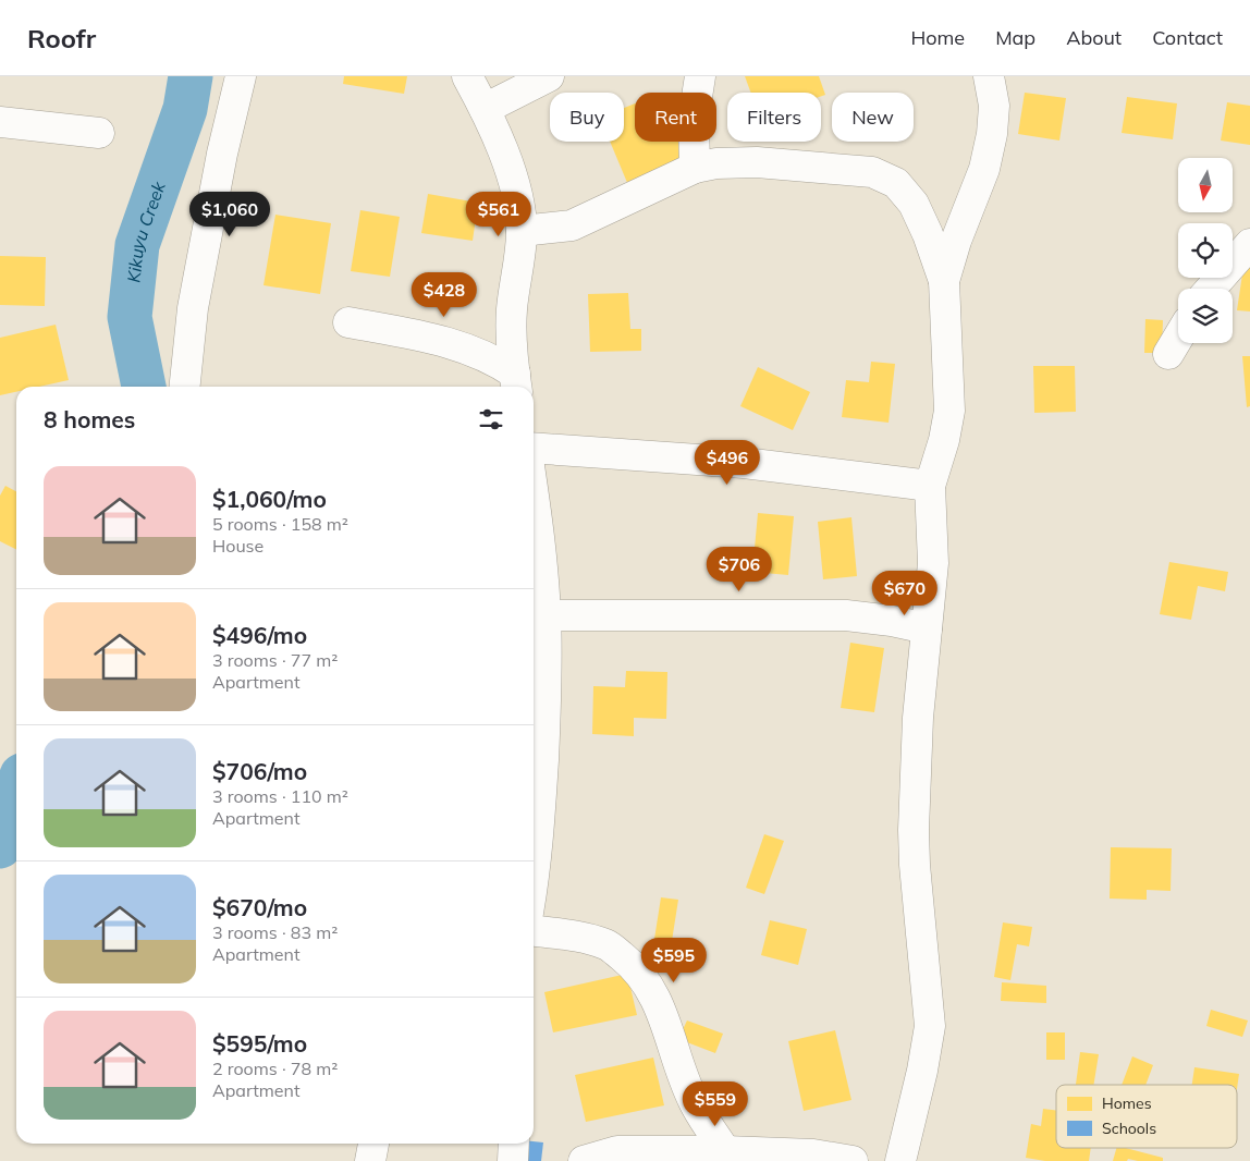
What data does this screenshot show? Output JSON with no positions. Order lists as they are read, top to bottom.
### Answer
{
  "water": ["Kikuyu Creek"],
  "legend": ["Homes", "Schools"],
  "north": "bottom",
  "page": {
    "header": "Roofr",
    "nav": [
      "Home",
      "Map",
      "About",
      "Contact"
    ],
    "chip": [
      "Buy",
      "Rent",
      "Filters",
      "New"
    ],
    "price": [
      "$1,060",
      "$561",
      "$428",
      "$496",
      "$706",
      "$670",
      "$595",
      "$559"
    ],
    "heading": "8 homes",
    "list": [
      {
        "name": "$1,060/mo",
        "note": "5 rooms · 158 m² · House"
      },
      {
        "name": "$496/mo",
        "note": "3 rooms · 77 m² · Apartment"
      },
      {
        "name": "$706/mo",
        "note": "3 rooms · 110 m² · Apartment"
      },
      {
        "name": "$670/mo",
        "note": "3 rooms · 83 m² · Apartment"
      },
      {
        "name": "$595/mo",
        "note": "2 rooms · 78 m² · Apartment"
      }
    ]
  }
}
